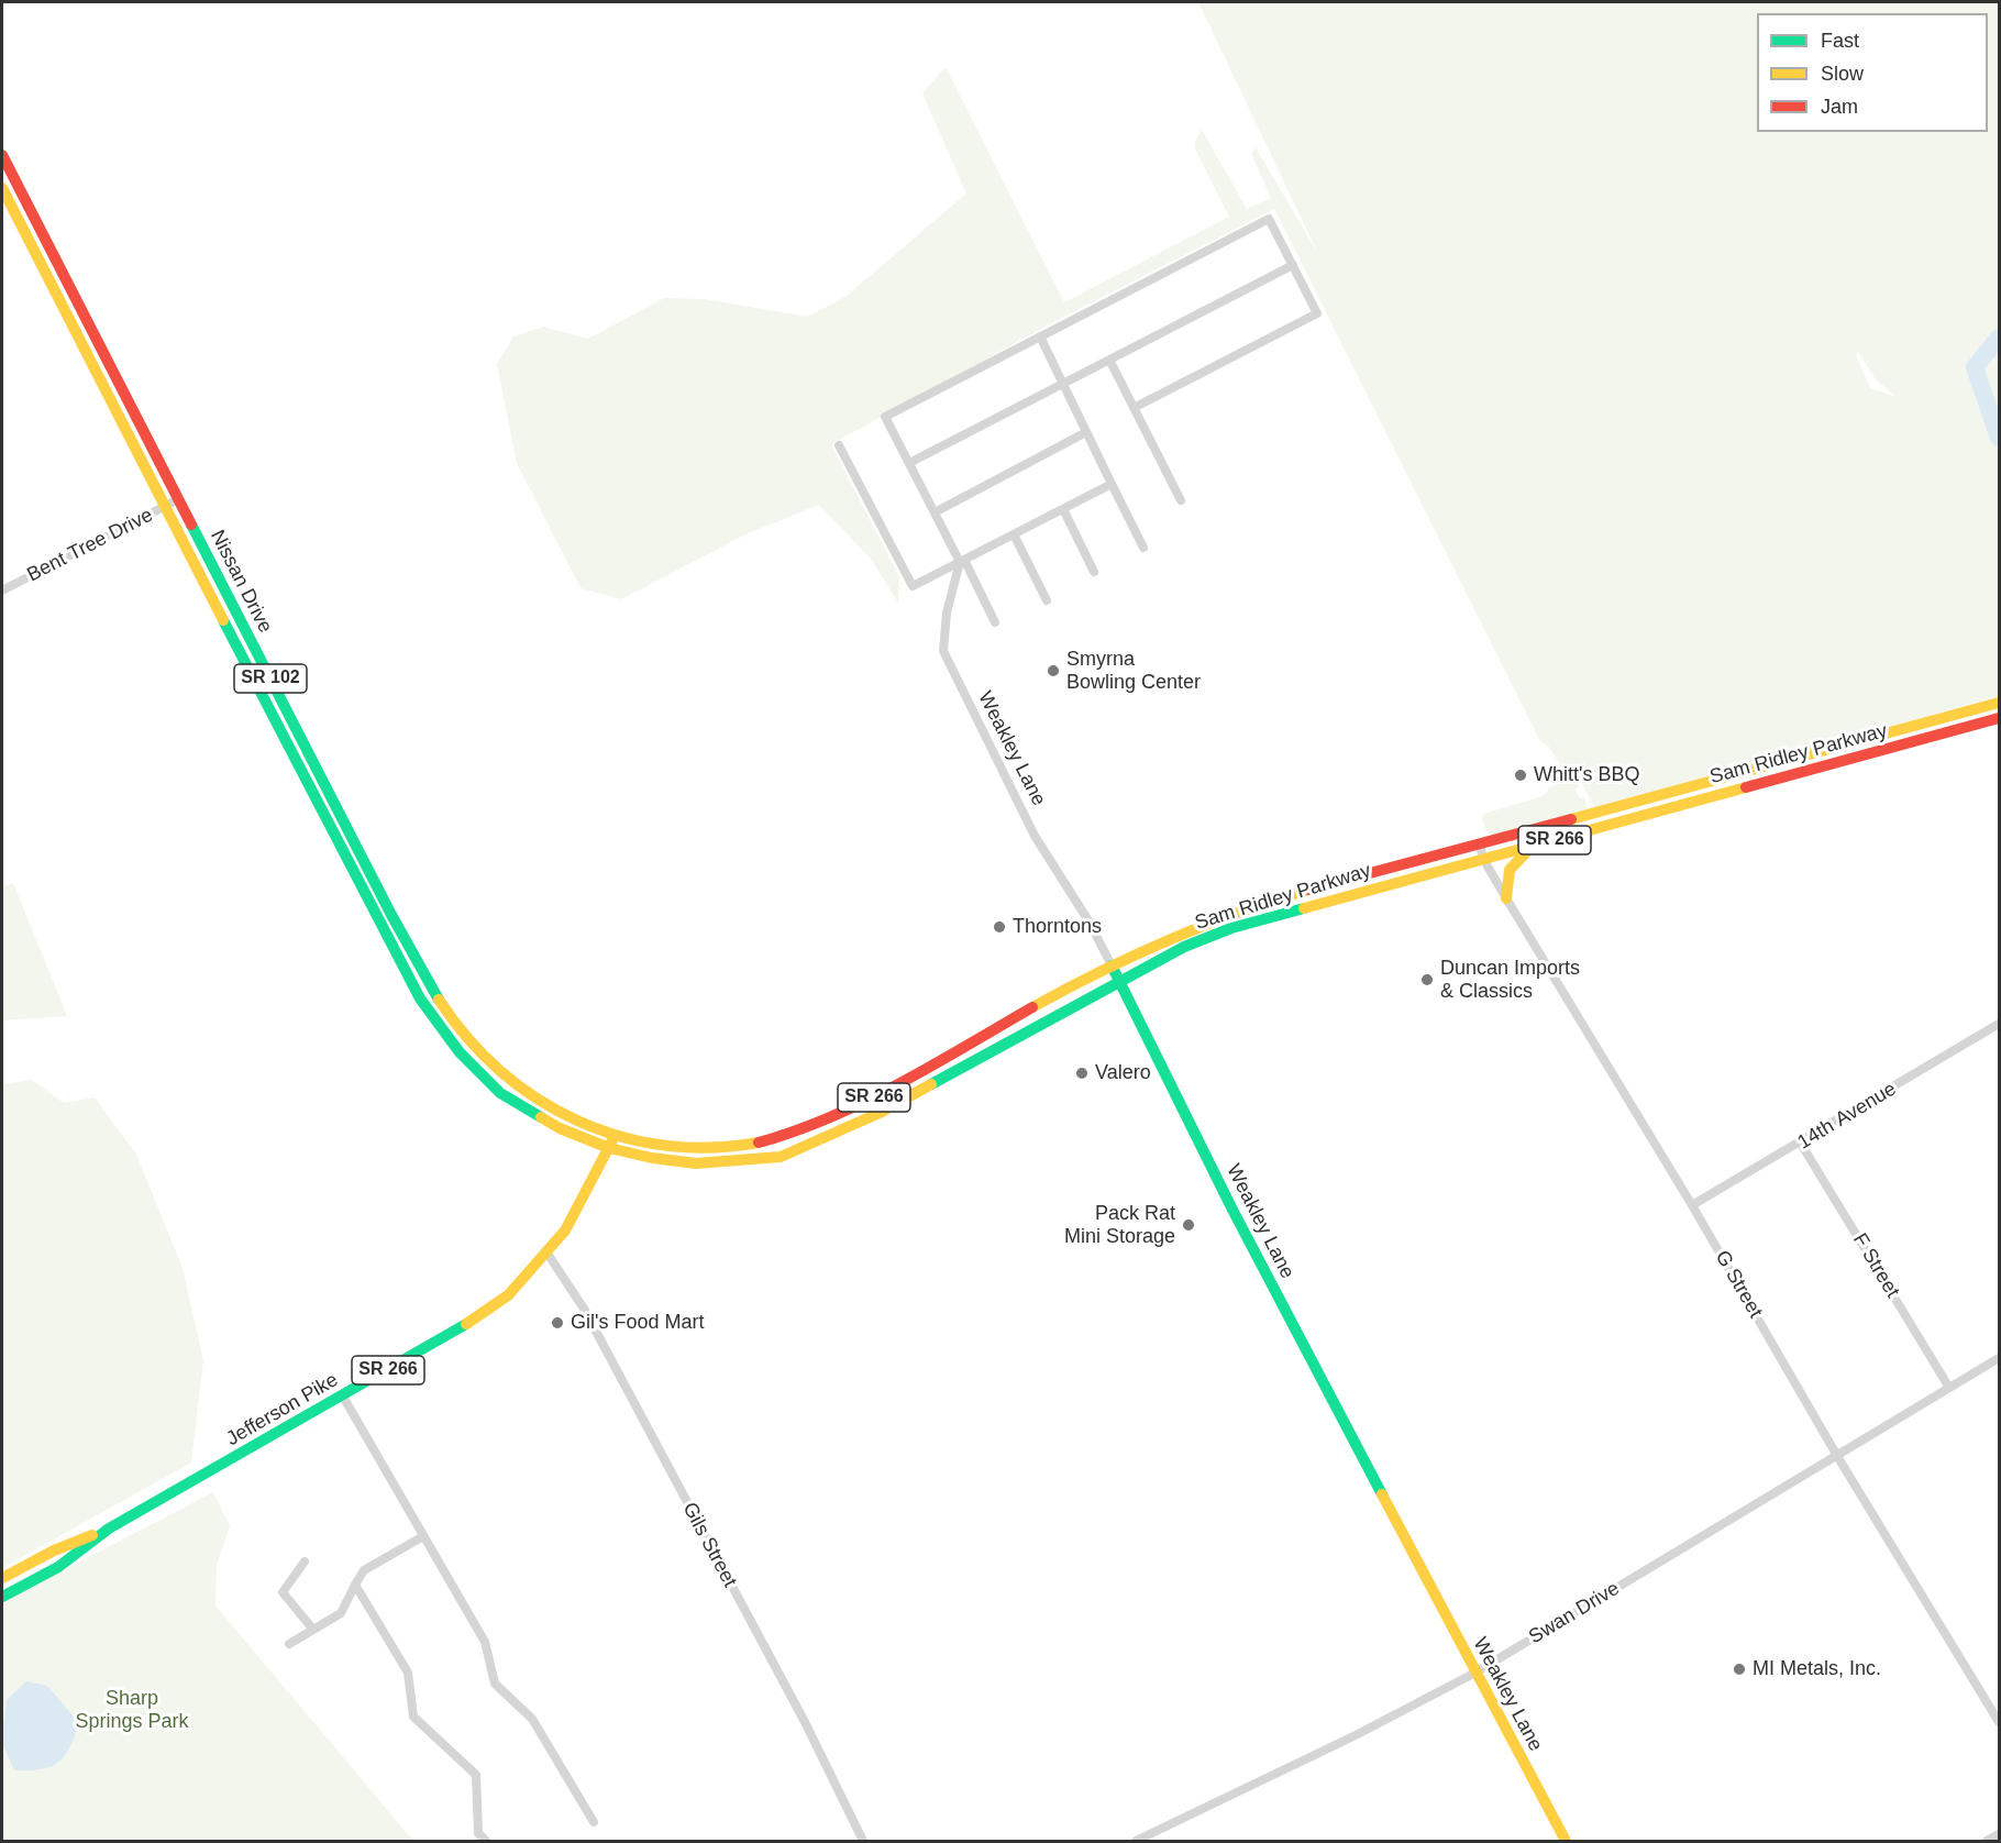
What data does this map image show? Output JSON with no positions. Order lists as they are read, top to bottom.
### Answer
{
  "streets": {
    "main road": [
      "Nissan Drive",
      "SR 102",
      "Weakley Lane",
      "Sam Ridley Parkway",
      "SR 266",
      "Jefferson Pike"
    ],
    "street": [
      "Bent Tree Drive",
      "14th Avenue",
      "F Street",
      "G Street",
      "Gils Street",
      "Swan Drive"
    ]
  },
  "crossings": [
    ["Bent Tree Drive", "Nissan Drive"],
    ["Nissan Drive", "Sam Ridley Parkway"],
    ["Nissan Drive", "Jefferson Pike"],
    ["Weakley Lane", "Sam Ridley Parkway"],
    ["Weakley Lane", "Swan Drive"],
    ["Sam Ridley Parkway", "G Street"],
    ["Sam Ridley Parkway", "Jefferson Pike"],
    ["14th Avenue", "F Street"],
    ["14th Avenue", "G Street"],
    ["F Street", "Swan Drive"],
    ["G Street", "Swan Drive"],
    ["Jefferson Pike", "Gils Street"]
  ],
  "parks": ["Sharp Springs Park"],
  "places": [
    "Smyrna Bowling Center",
    "Whitt's BBQ",
    "Thorntons",
    "Duncan Imports & Classics",
    "Valero",
    "Pack Rat Mini Storage",
    "Gil's Food Mart",
    "MI Metals, Inc."
  ],
  "legend": ["Fast", "Slow", "Jam"]
}
